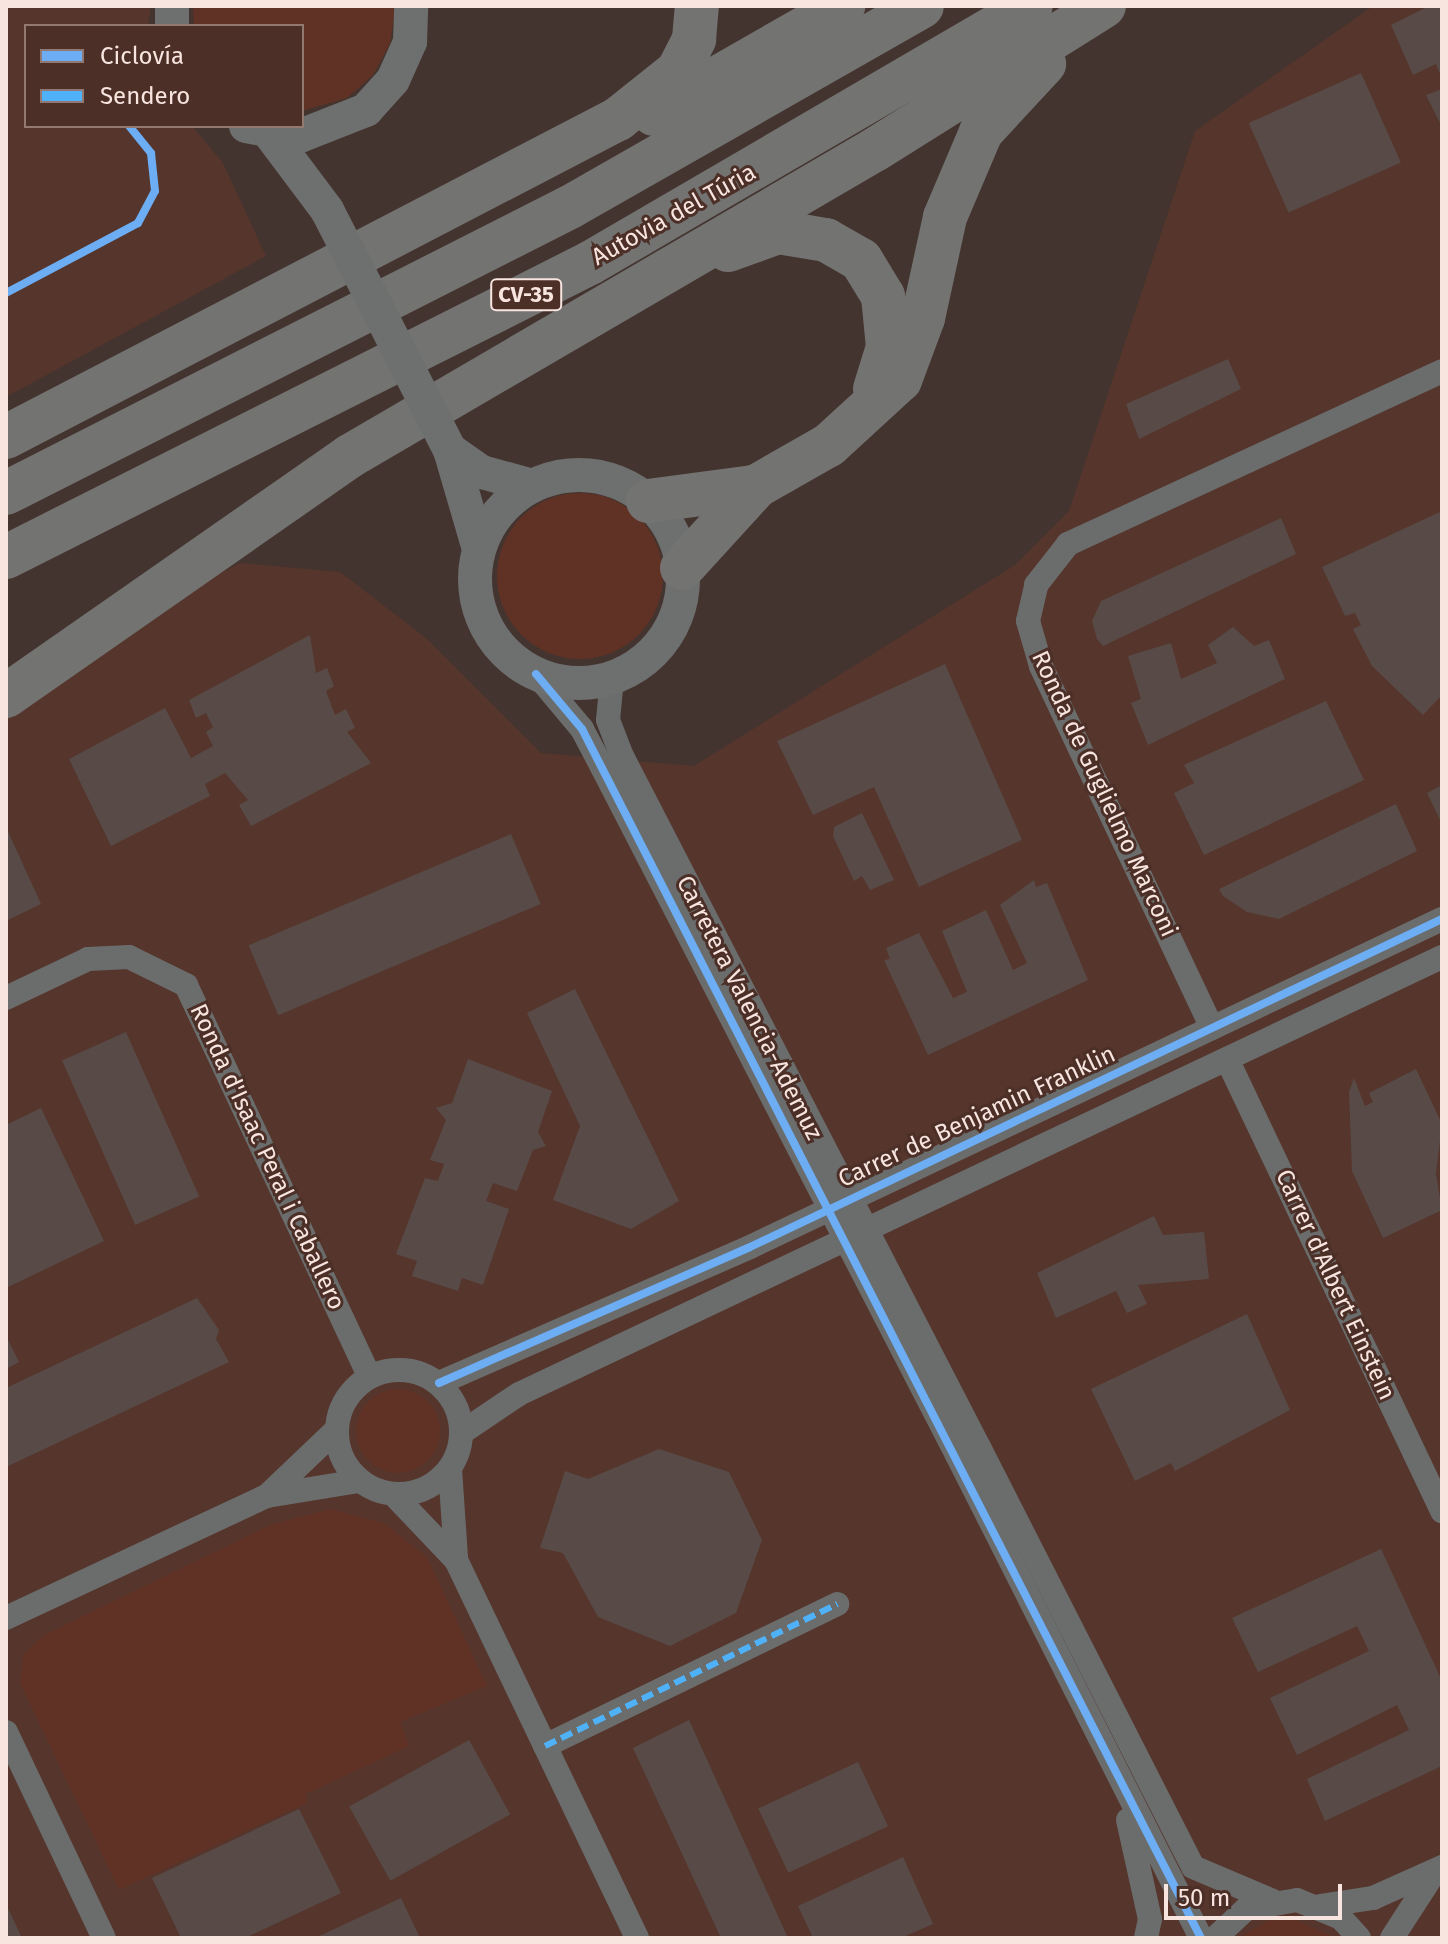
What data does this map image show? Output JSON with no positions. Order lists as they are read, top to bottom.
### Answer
{
  "streets": {
    "highway": ["Autovia del Túria", "CV-35"],
    "street": [
      "Ronda de Guglielmo Marconi",
      "Carretera Valencia-Ademuz",
      "Carrer de Benjamin Franklin",
      "Ronda d'Isaac Peral i Caballero",
      "Carrer d'Albert Einstein"
    ]
  },
  "crossings": [
    ["Ronda de Guglielmo Marconi", "Carrer de Benjamin Franklin"],
    ["Carrer de Benjamin Franklin", "Ronda d'Isaac Peral i Caballero"]
  ],
  "legend": ["Ciclovía", "Sendero"],
  "scale_bar": "50 m"
}
